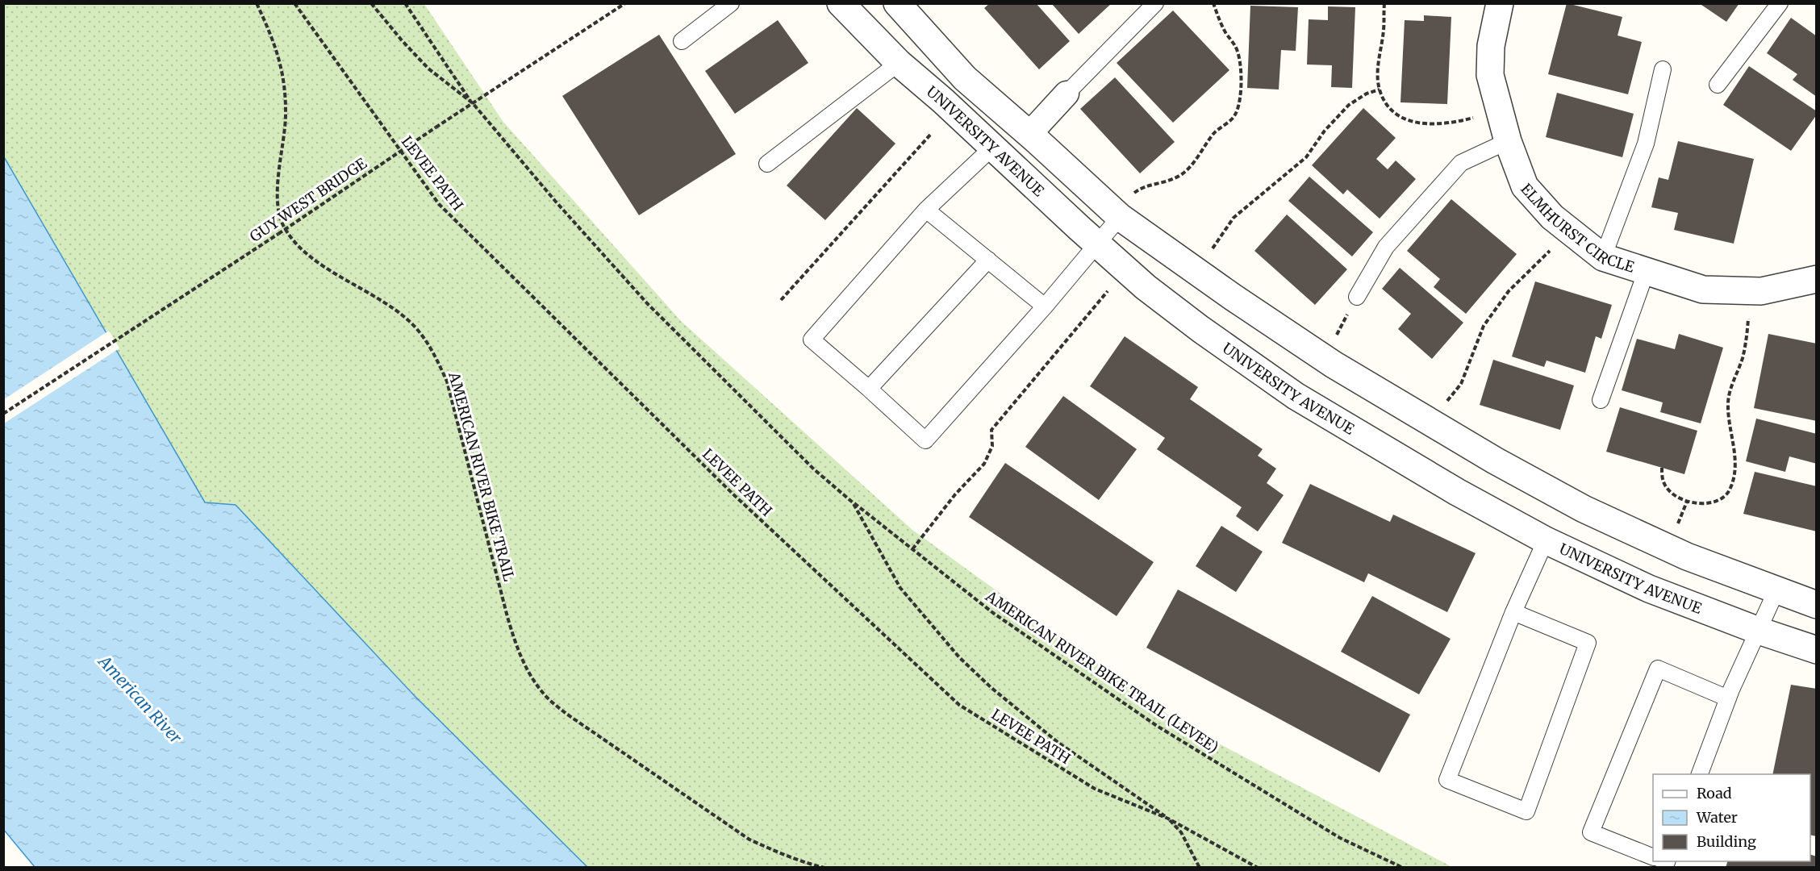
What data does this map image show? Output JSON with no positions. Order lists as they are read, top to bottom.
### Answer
{
  "streets": {
    "street": ["UNIVERSITY AVENUE", "ELMHURST CIRCLE"],
    "path": [
      "LEVEE PATH",
      "GUY WEST BRIDGE",
      "AMERICAN RIVER BIKE TRAIL",
      "AMERICAN RIVER BIKE TRAIL (LEVEE)"
    ]
  },
  "crossings": [
    ["GUY WEST BRIDGE", "AMERICAN RIVER BIKE TRAIL (LEVEE)"]
  ],
  "water": ["American River"],
  "legend": ["Road", "Water", "Building"]
}
